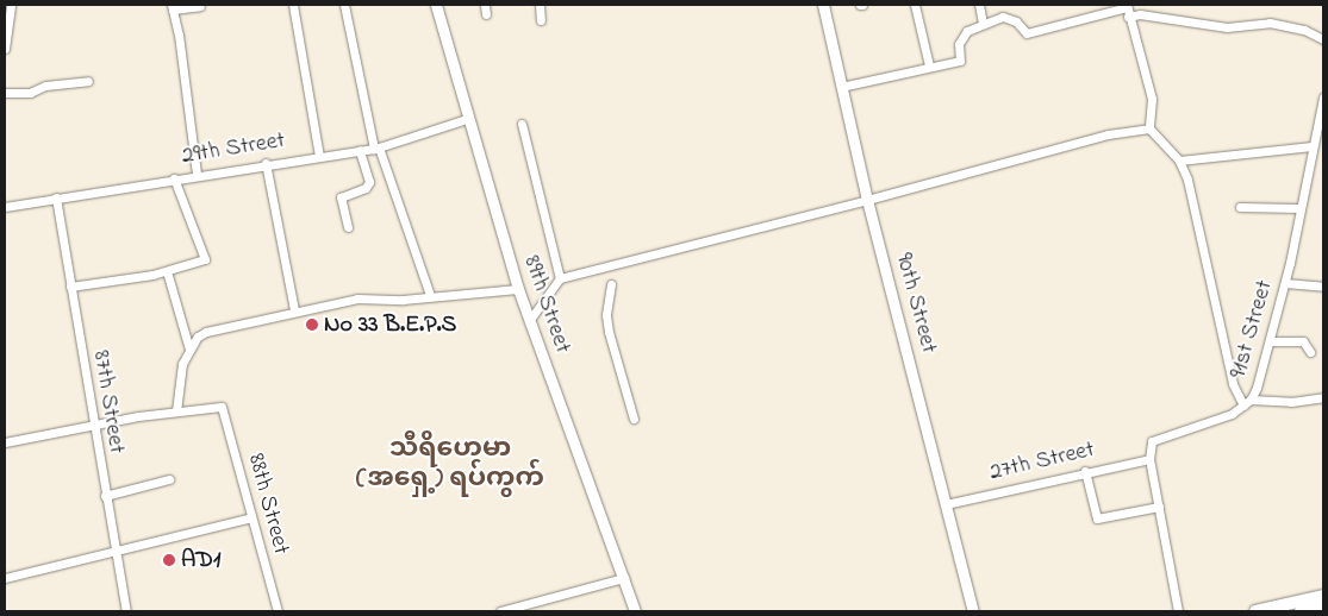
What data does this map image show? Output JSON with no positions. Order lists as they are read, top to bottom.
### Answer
{
  "streets": {
    "street": [
      "29th Street",
      "90th Street",
      "89th Street",
      "91st Street",
      "87th Street",
      "27th Street",
      "88th Street"
    ]
  },
  "crossings": [
    ["29th Street", "89th Street"],
    ["29th Street", "87th Street"],
    ["90th Street", "27th Street"],
    ["91st Street", "27th Street"]
  ],
  "districts": ["သီရိဟေမာ (အရှေ့) ရပ်ကွက်"],
  "places": ["No 33 B.E.P.S", "AD1"]
}
